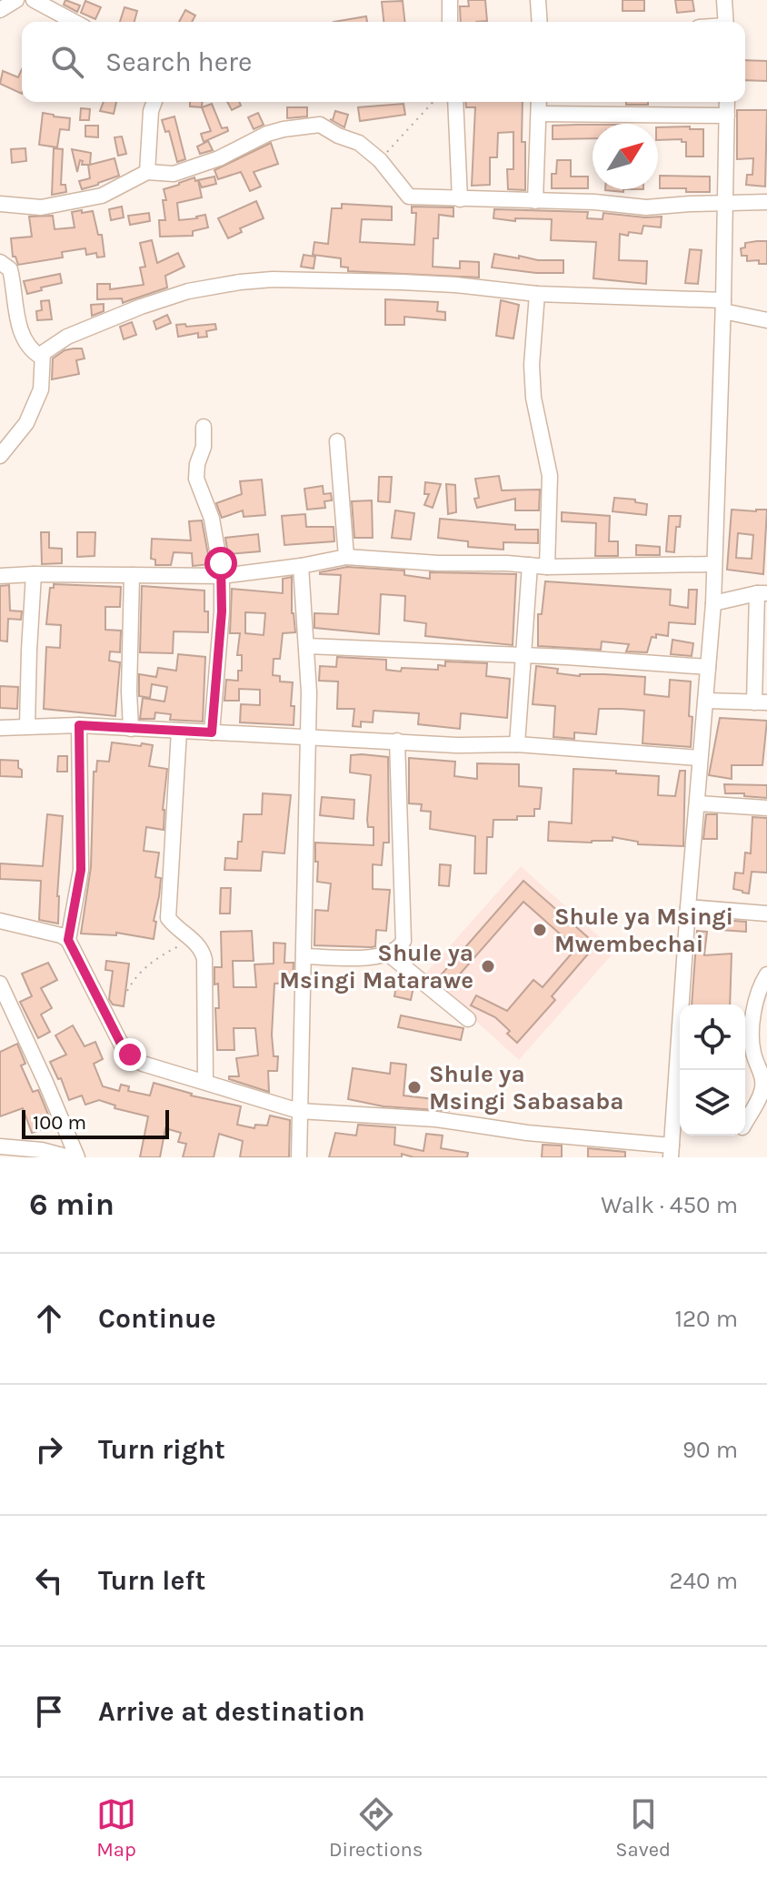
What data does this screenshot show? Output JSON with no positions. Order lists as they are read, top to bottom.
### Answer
{
  "places": ["Shule ya Msingi Mwembechai", "Shule ya Msingi Matarawe", "Shule ya Msingi Sabasaba"],
  "scale_bar": "100 m",
  "north": "top right",
  "page": {
    "search": "Search here",
    "scale": "100 m",
    "heading": ["6 min", "Walk · 450 m"],
    "list": [
      ["Continue", "120 m"],
      ["Turn right", "90 m"],
      ["Turn left", "240 m"],
      "Arrive at destination"
    ],
    "nav": ["Map", "Directions", "Saved"]
  }
}
